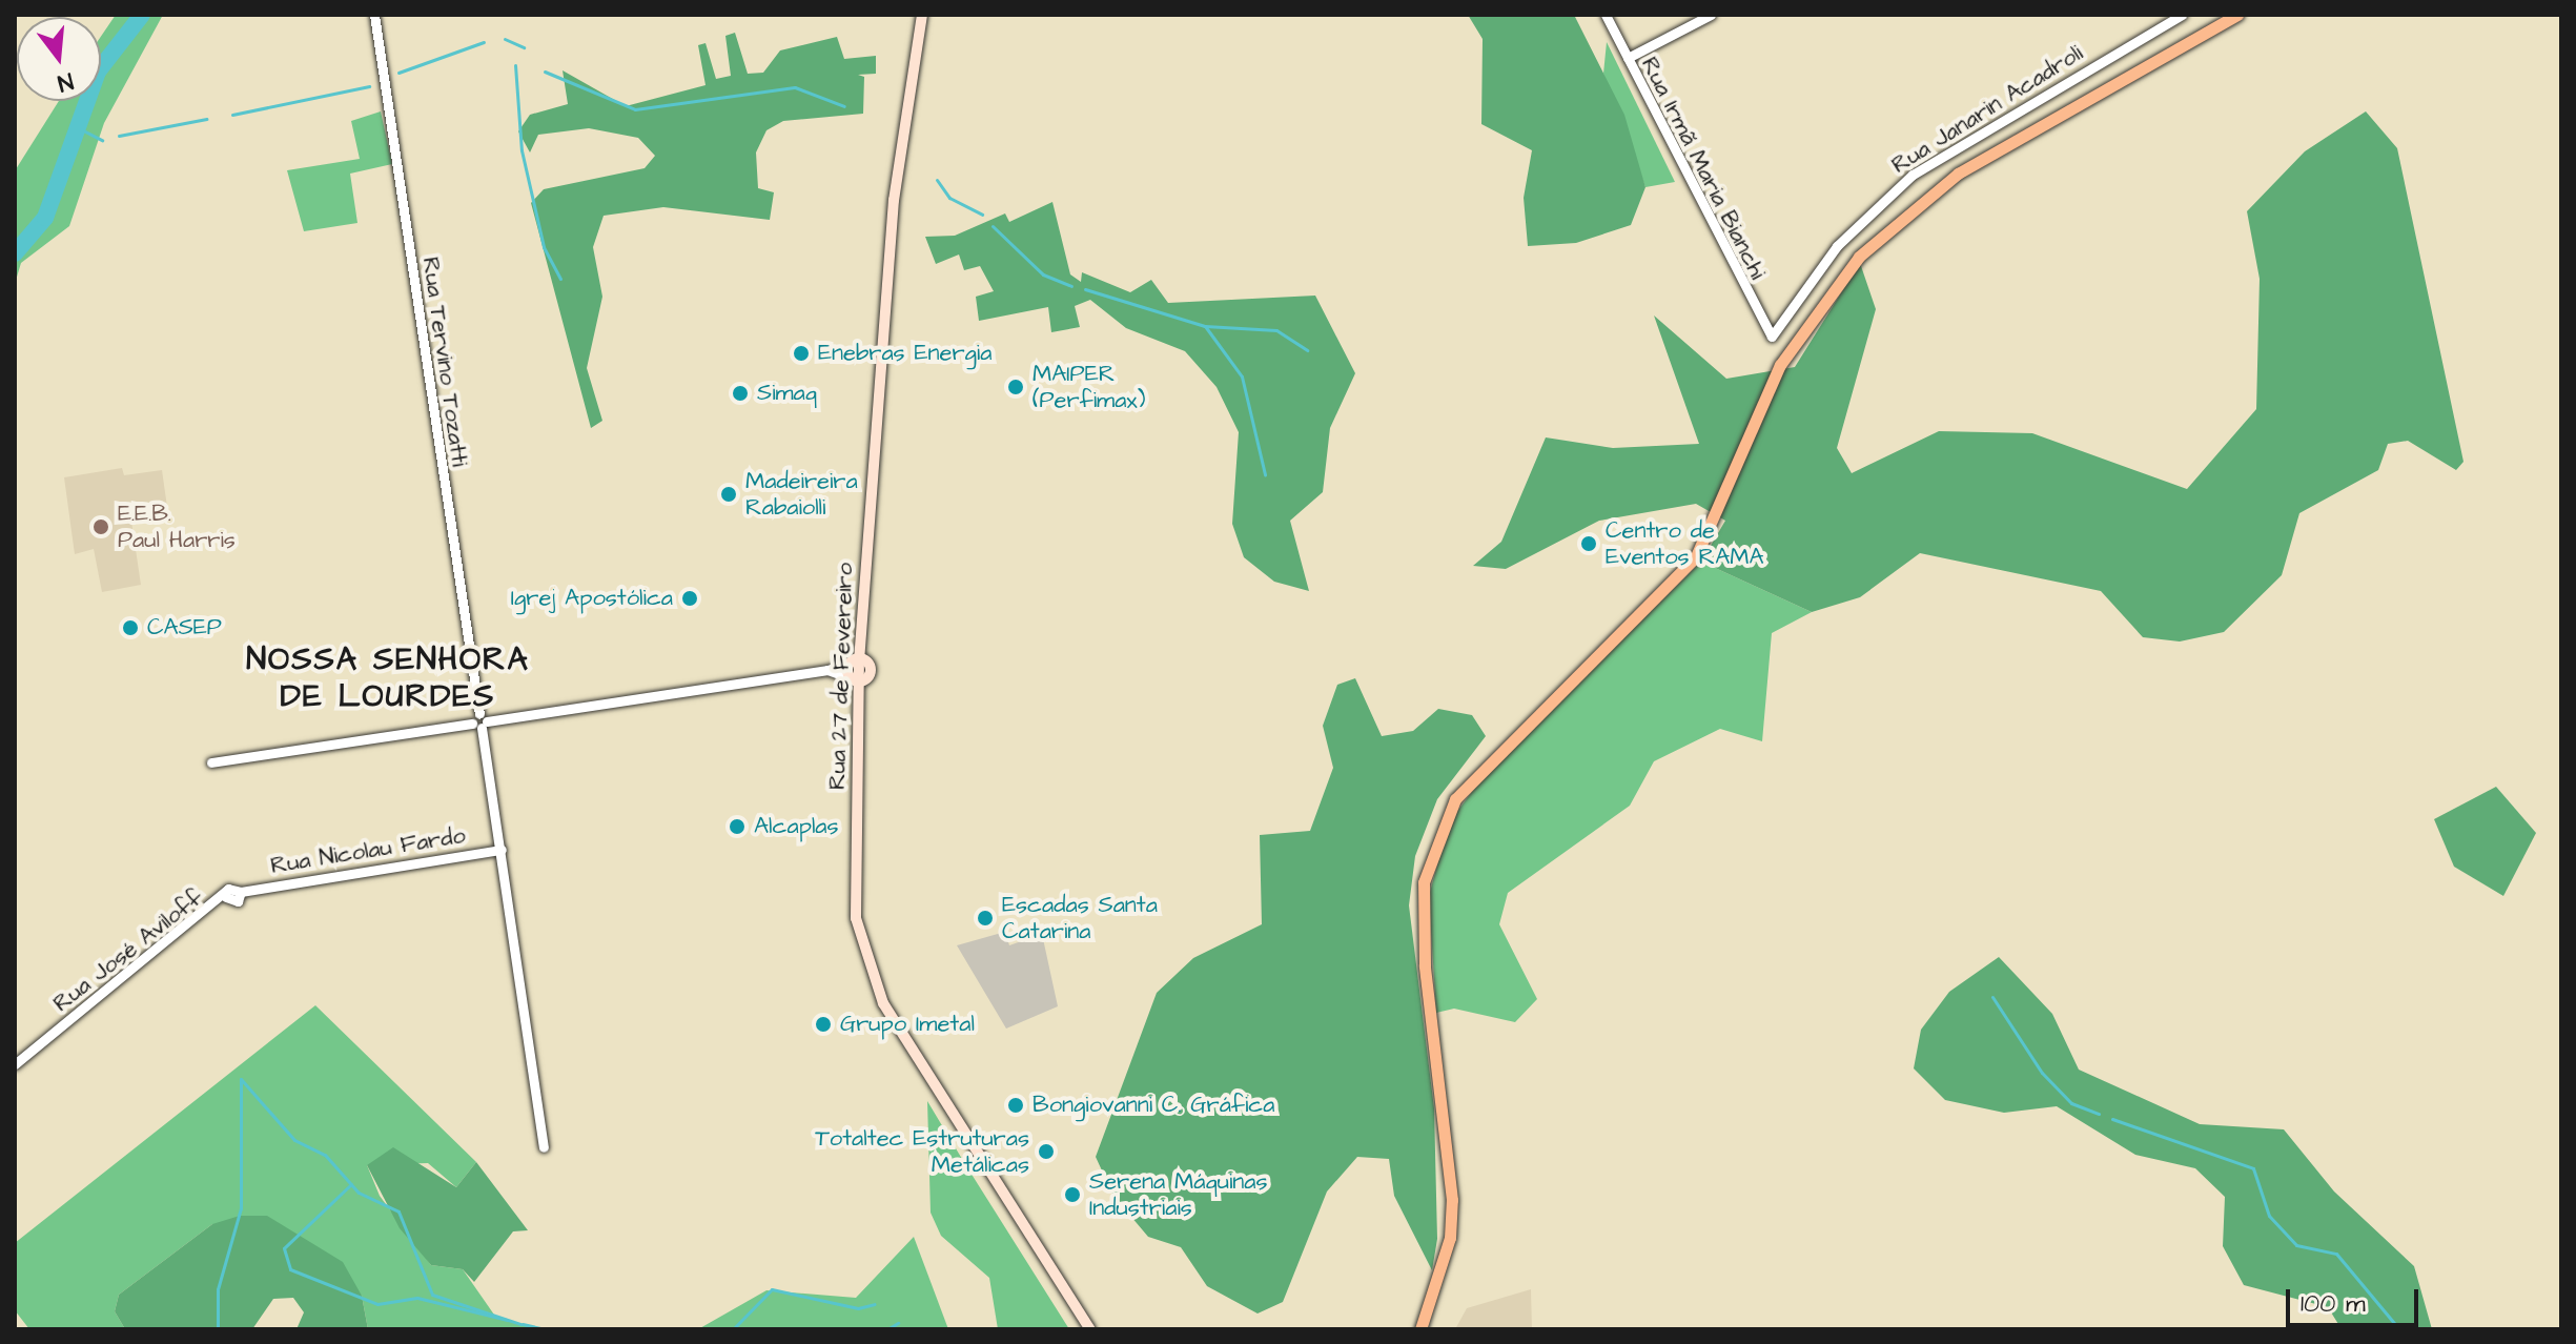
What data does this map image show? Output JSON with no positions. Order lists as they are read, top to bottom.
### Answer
{
  "streets": {
    "main road": ["Rua 27 de Fevereiro"],
    "street": [
      "Rua Janarin Acadroli",
      "Rua Irmã Maria Bianchi",
      "Rua Tervino Tozatti",
      "Rua Nicolau Fardo",
      "Rua José Aviloff"
    ]
  },
  "crossings": [
    ["Rua Janarin Acadroli", "Rua Irmã Maria Bianchi"],
    ["Rua Tervino Tozatti", "Rua Nicolau Fardo"],
    ["Rua Nicolau Fardo", "Rua José Aviloff"]
  ],
  "districts": ["NOSSA SENHORA DE LOURDES"],
  "places": [
    "Enebras Energia",
    "MAIPER (Perfimax)",
    "Simaq",
    "Madeireira Rabaiolli",
    "E.E.B. Paul Harris",
    "Centro de Eventos RAMA",
    "Igrej Apostólica",
    "CASEP",
    "Alcaplas",
    "Escadas Santa Catarina",
    "Grupo Imetal",
    "Bongiovanni C. Gráfica",
    "Totaltec Estruturas Metálicas",
    "Serena Máquinas Industriais"
  ],
  "scale_bar": "100 m",
  "north": "bottom"
}
